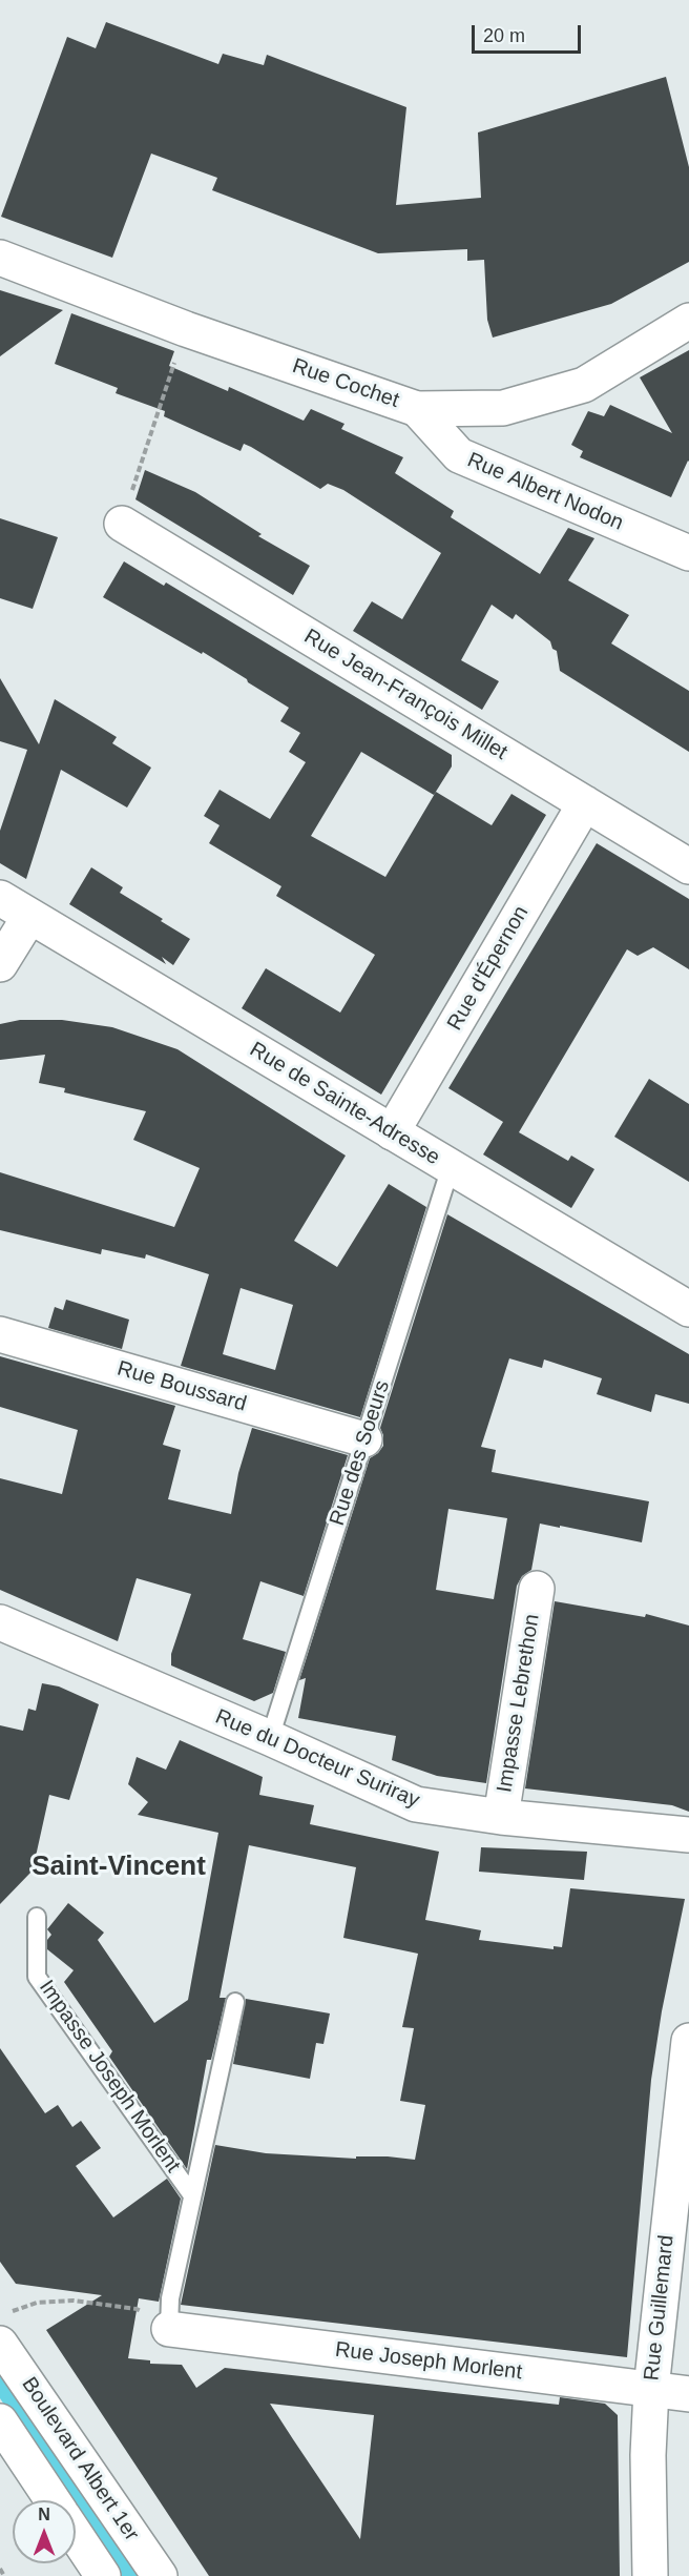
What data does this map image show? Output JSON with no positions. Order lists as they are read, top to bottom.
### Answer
{
  "streets": {
    "street": [
      "Rue Cochet",
      "Rue Albert Nodon",
      "Rue Jean-François Millet",
      "Rue d'Épernon",
      "Rue de Sainte-Adresse",
      "Rue Boussard",
      "Impasse Lebrethon",
      "Rue du Docteur Suriray",
      "Rue Guillemard",
      "Rue Joseph Morlent",
      "Boulevard Albert 1er"
    ],
    "lane": ["Rue des Soeurs", "Impasse Joseph Morlent"]
  },
  "crossings": [
    ["Rue Cochet", "Rue Albert Nodon"],
    ["Rue Jean-François Millet", "Rue d'Épernon"],
    ["Rue d'Épernon", "Rue de Sainte-Adresse"],
    ["Rue de Sainte-Adresse", "Rue des Soeurs"],
    ["Rue Boussard", "Rue des Soeurs"],
    ["Rue des Soeurs", "Rue du Docteur Suriray"],
    ["Impasse Lebrethon", "Rue du Docteur Suriray"],
    ["Impasse Joseph Morlent", "Rue Joseph Morlent"],
    ["Rue Guillemard", "Rue Joseph Morlent"]
  ],
  "districts": ["Saint-Vincent"],
  "scale_bar": "20 m",
  "north": "top"
}
